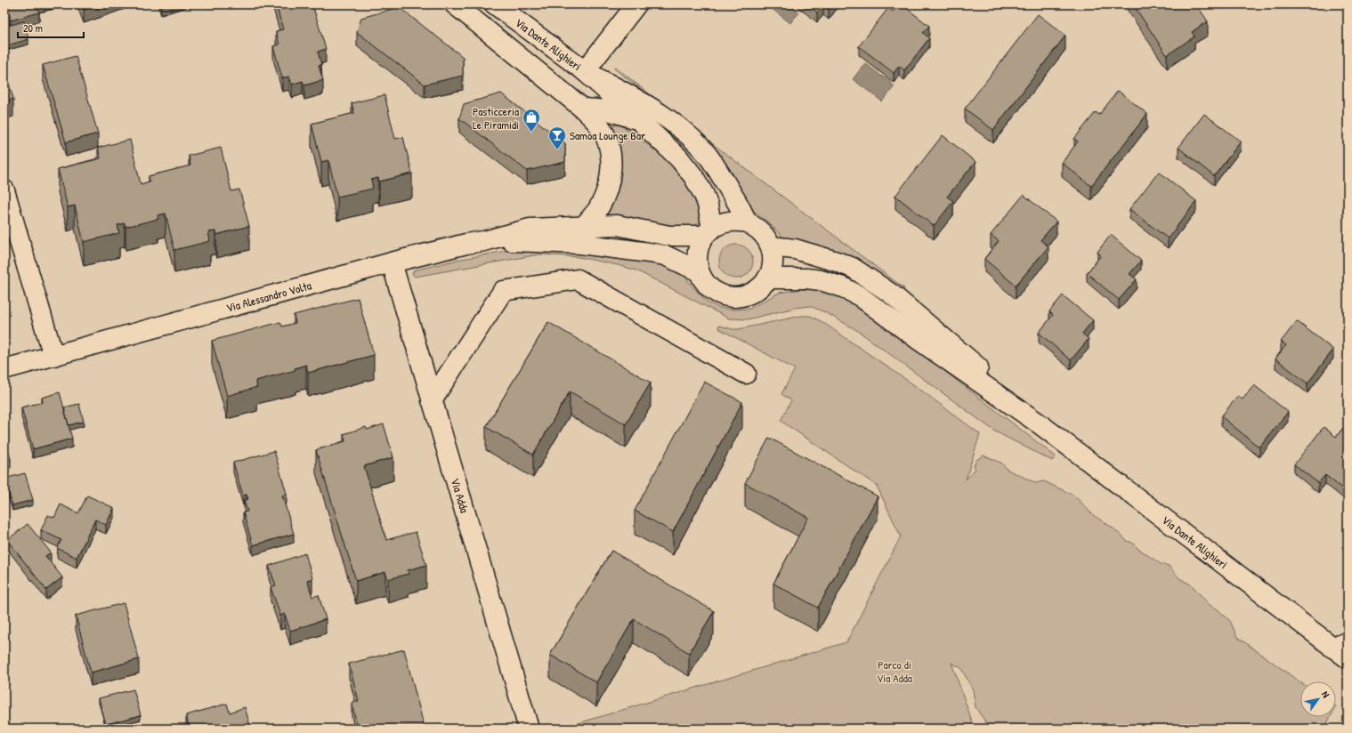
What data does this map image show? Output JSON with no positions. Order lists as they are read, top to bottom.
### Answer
{
  "streets": {
    "main road": ["Via Dante Alighieri", "Via Alessandro Volta", "Via Adda"]
  },
  "crossings": [
    ["Via Alessandro Volta", "Via Adda"]
  ],
  "parks": ["Parco di Via Adda"],
  "places": {
    "shop": ["Pasticceria Le Piramidi"],
    "bar": ["Samoa Lounge Bar"]
  },
  "scale_bar": "20 m",
  "north": "top right"
}
